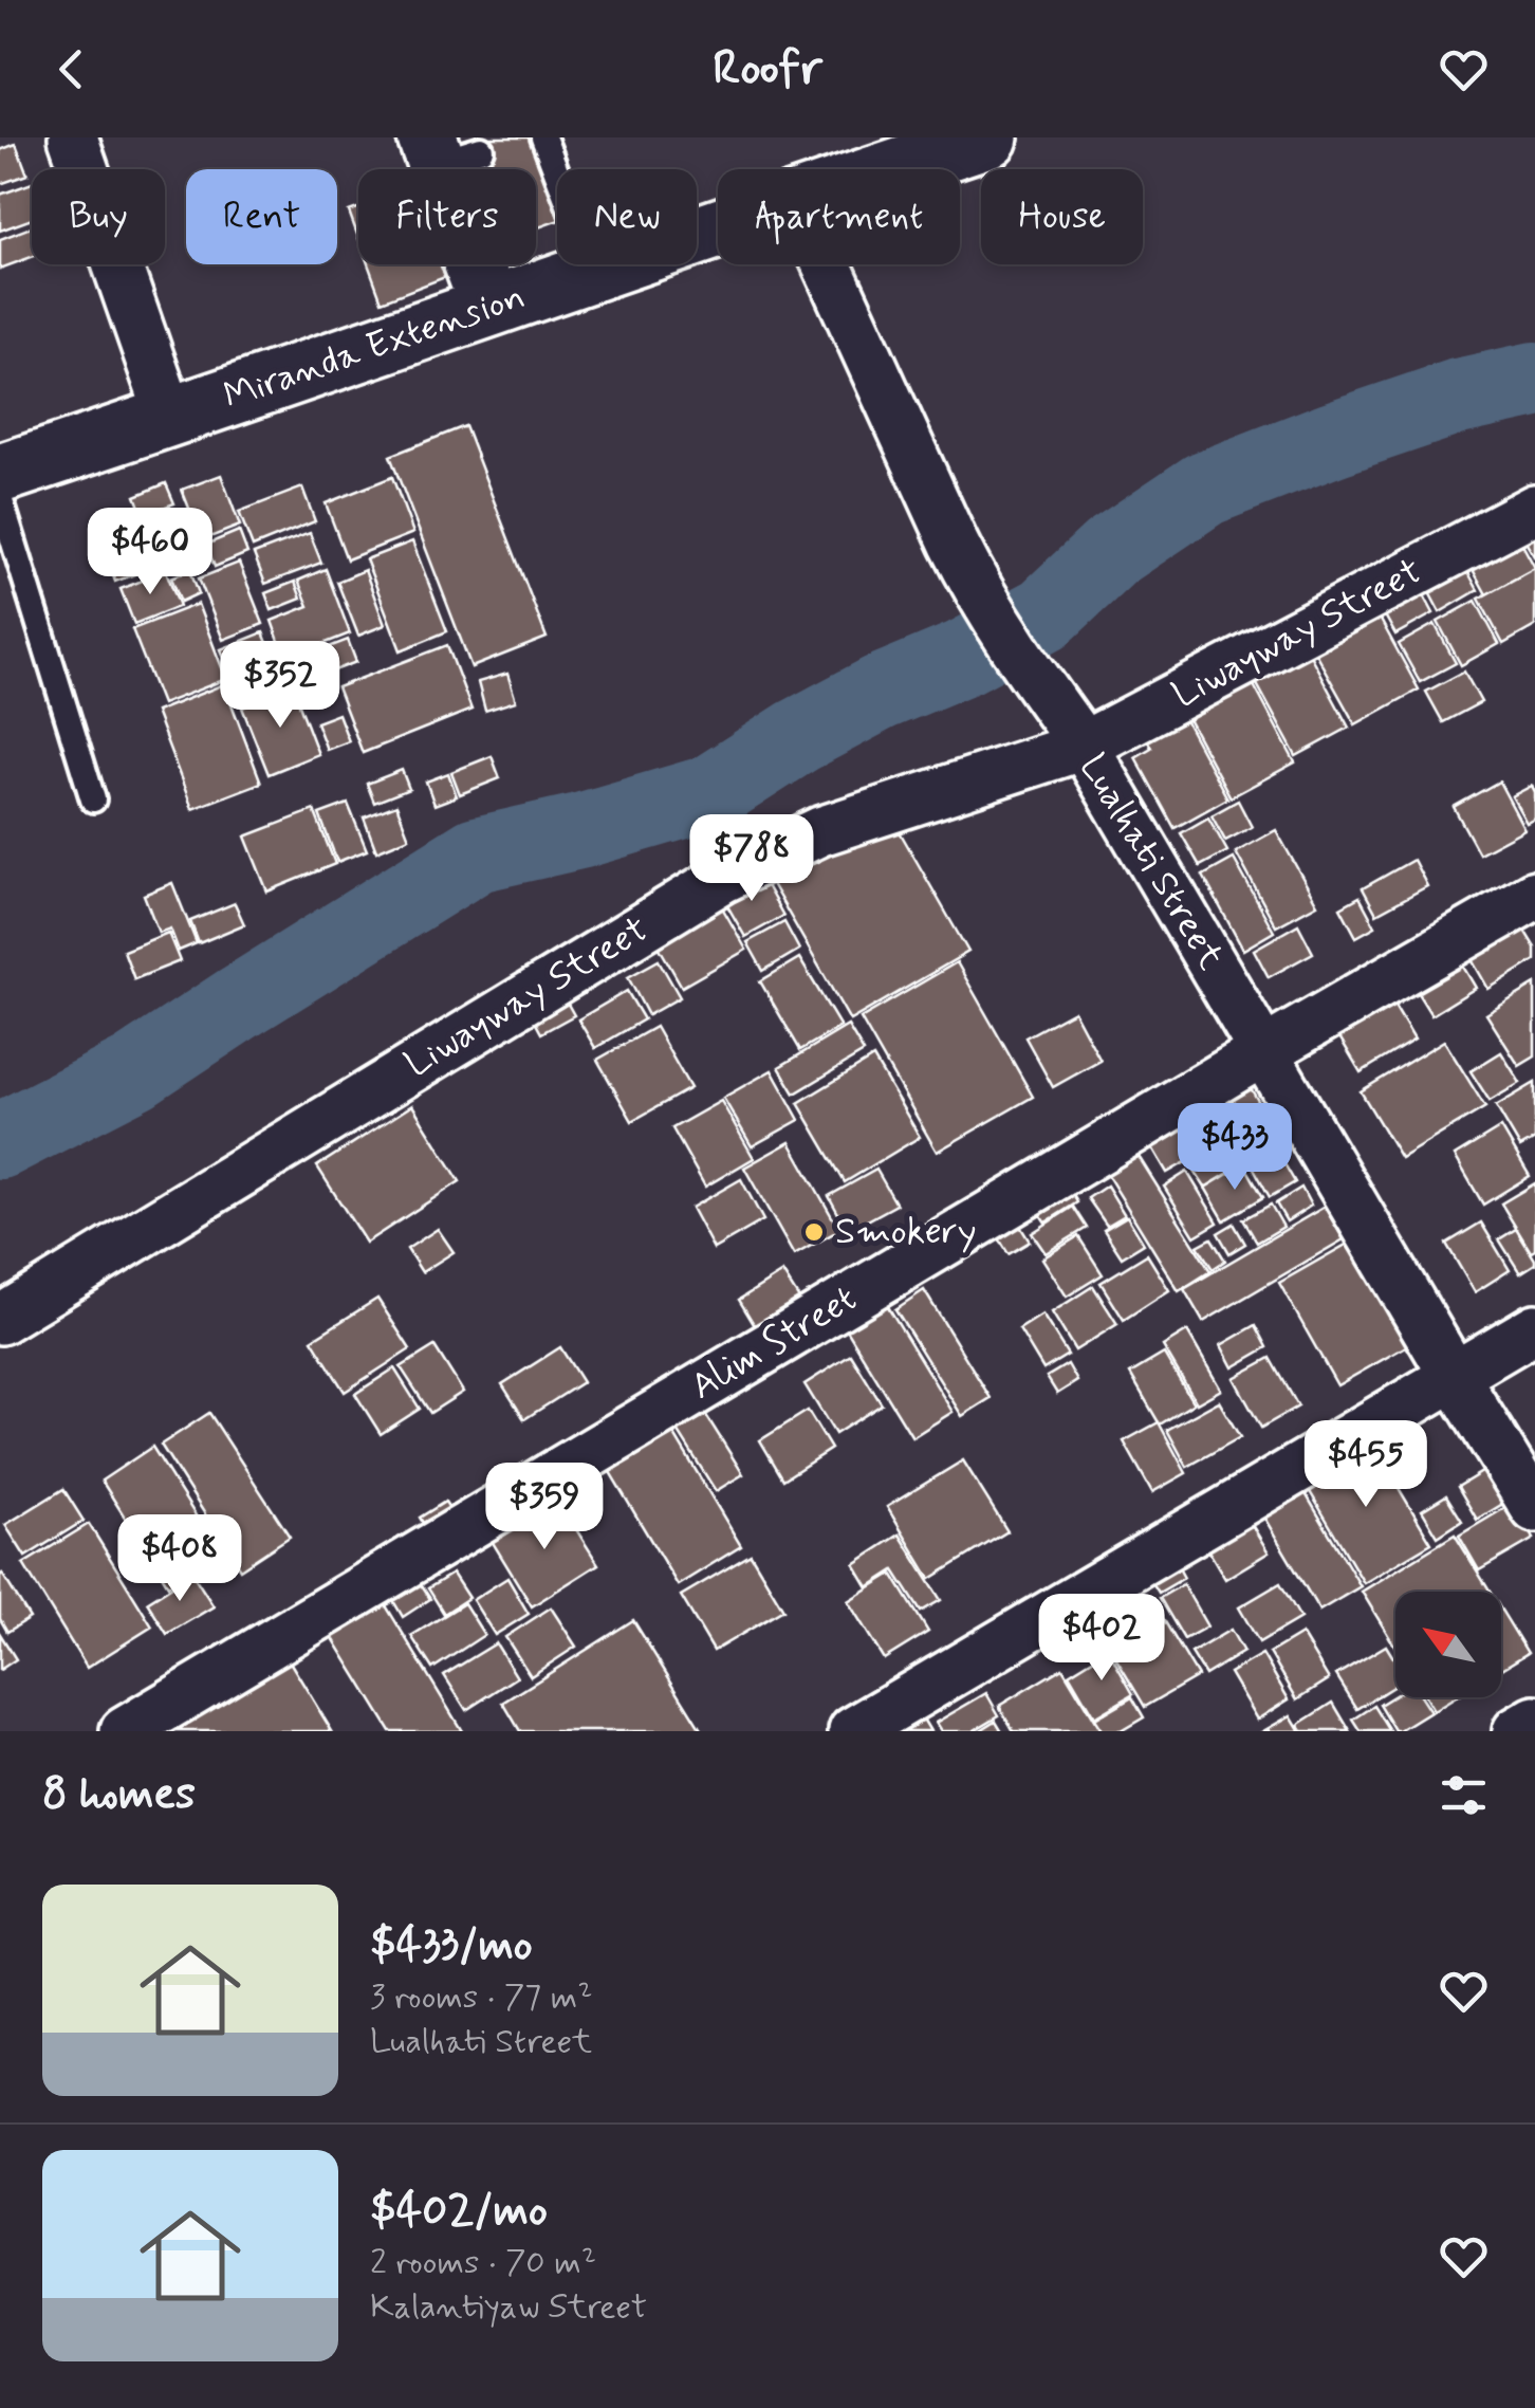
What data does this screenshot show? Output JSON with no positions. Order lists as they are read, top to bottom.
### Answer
{
  "streets": {
    "main road": ["Miranda Extension"],
    "street": ["Liwayway Street", "Lualhati Street", "Alim Street"]
  },
  "crossings": [
    ["Liwayway Street", "Lualhati Street"],
    ["Lualhati Street", "Alim Street"]
  ],
  "places": ["Smokery"],
  "north": "top left",
  "page": {
    "header": "Roofr",
    "chip": [
      "Buy",
      "Rent",
      "Filters",
      "New",
      "Apartment",
      "House"
    ],
    "price": [
      "$460",
      "$352",
      "$788",
      "$433",
      "$455",
      "$359",
      "$408",
      "$402"
    ],
    "heading": "8 homes",
    "list": [
      {
        "name": "$433/mo",
        "note": "3 rooms · 77 m² · Lualhati Street"
      },
      {
        "name": "$402/mo",
        "note": "2 rooms · 70 m² · Kalantiyaw Street"
      }
    ]
  }
}
